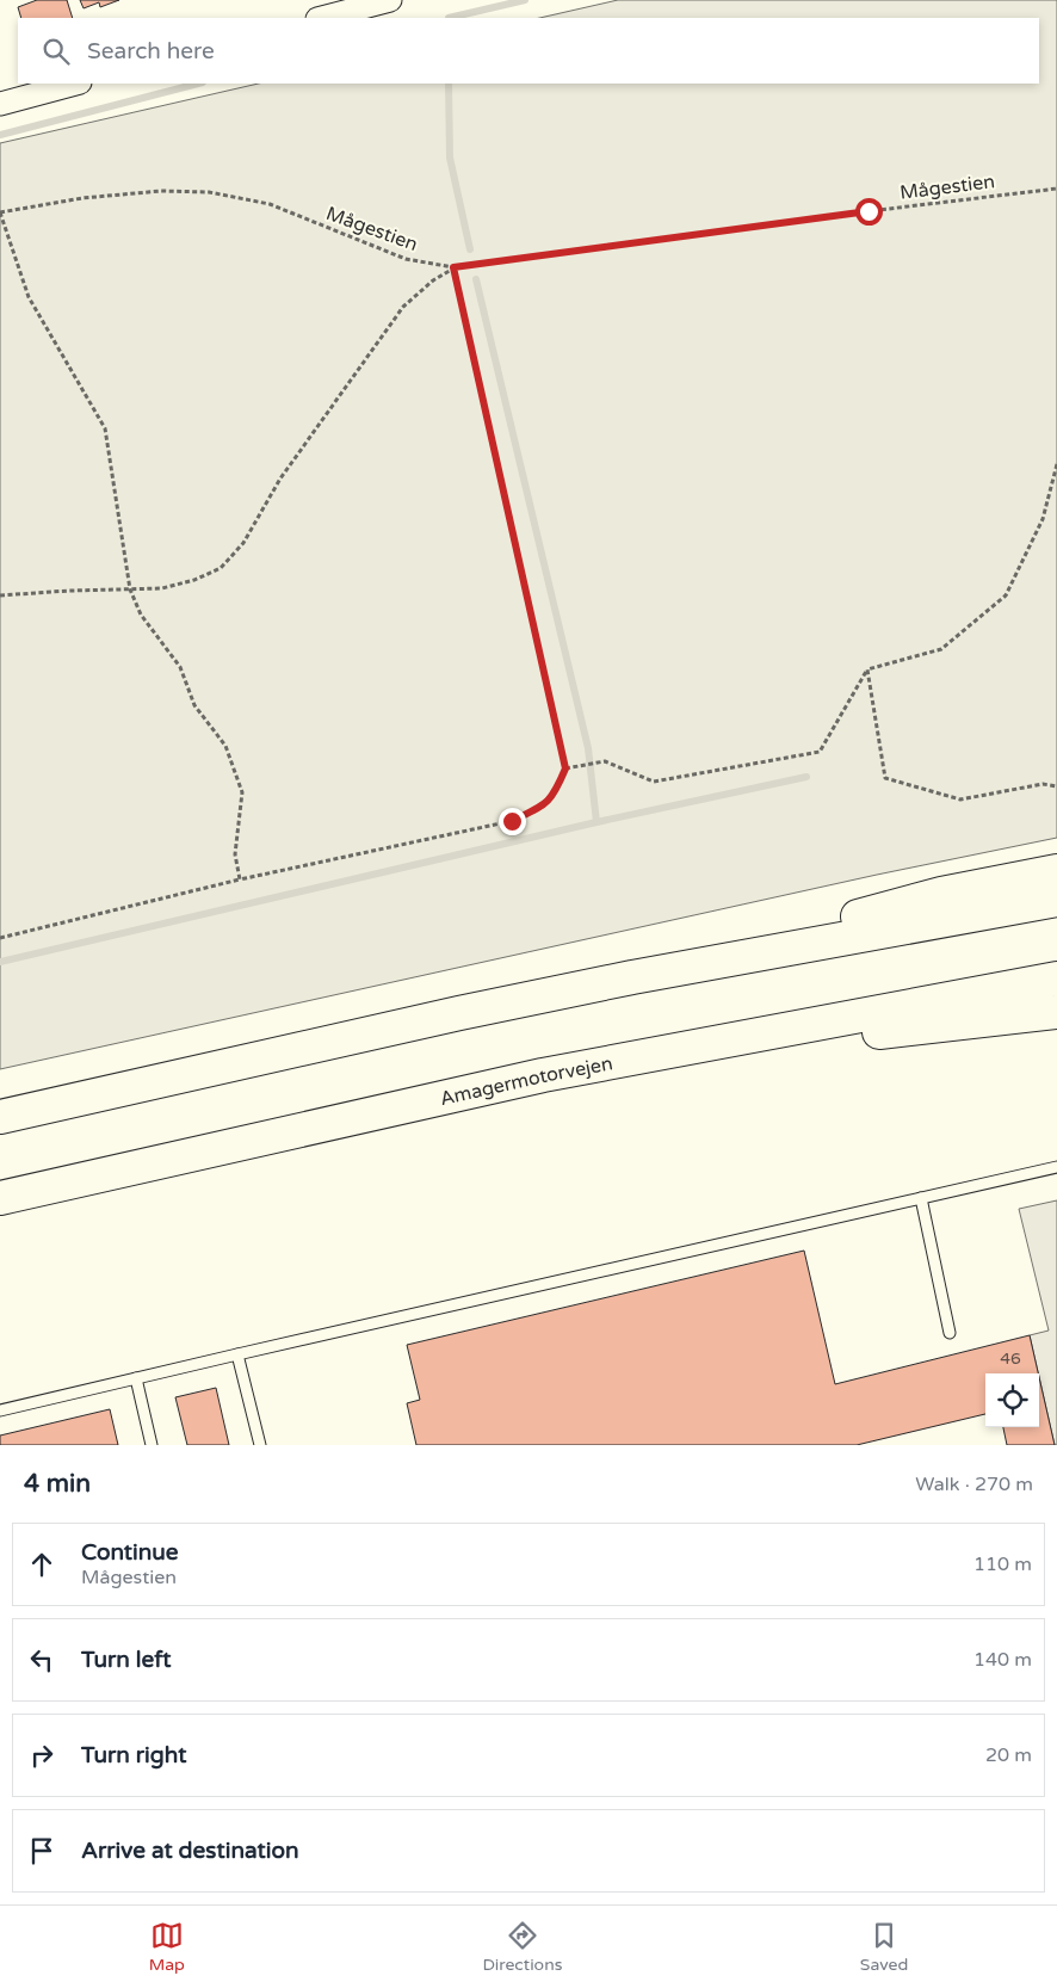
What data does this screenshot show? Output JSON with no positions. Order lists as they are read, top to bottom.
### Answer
{
  "streets": {
    "highway": ["Amagermotorvejen"],
    "path": ["Mågestien"]
  },
  "house_numbers": ["46"],
  "page": {
    "search": "Search here",
    "heading": ["4 min", "Walk · 270 m"],
    "list": [
      ["Continue", "Mågestien", "110 m"],
      ["Turn left", "140 m"],
      ["Turn right", "20 m"],
      "Arrive at destination"
    ],
    "nav": ["Map", "Directions", "Saved"]
  }
}
